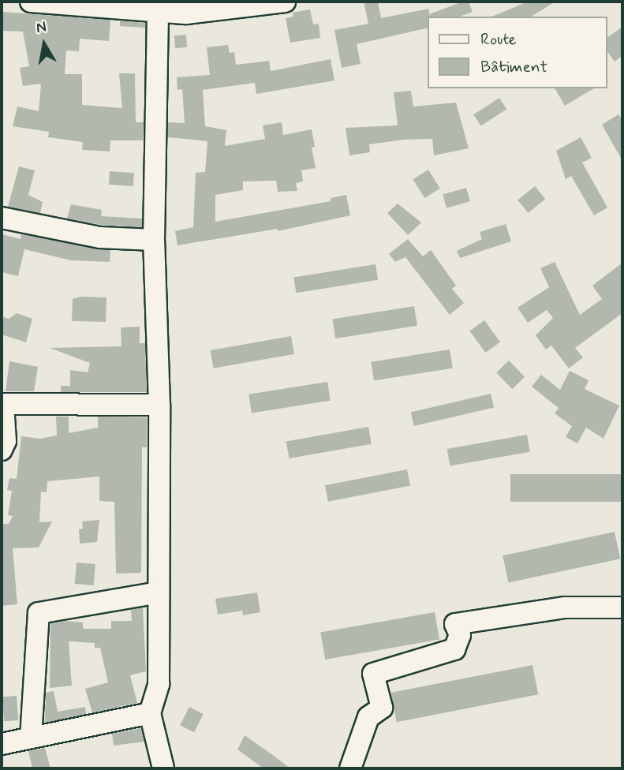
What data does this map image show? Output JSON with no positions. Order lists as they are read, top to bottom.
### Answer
{
  "legend": ["Route", "Bâtiment"],
  "north": "top"
}
